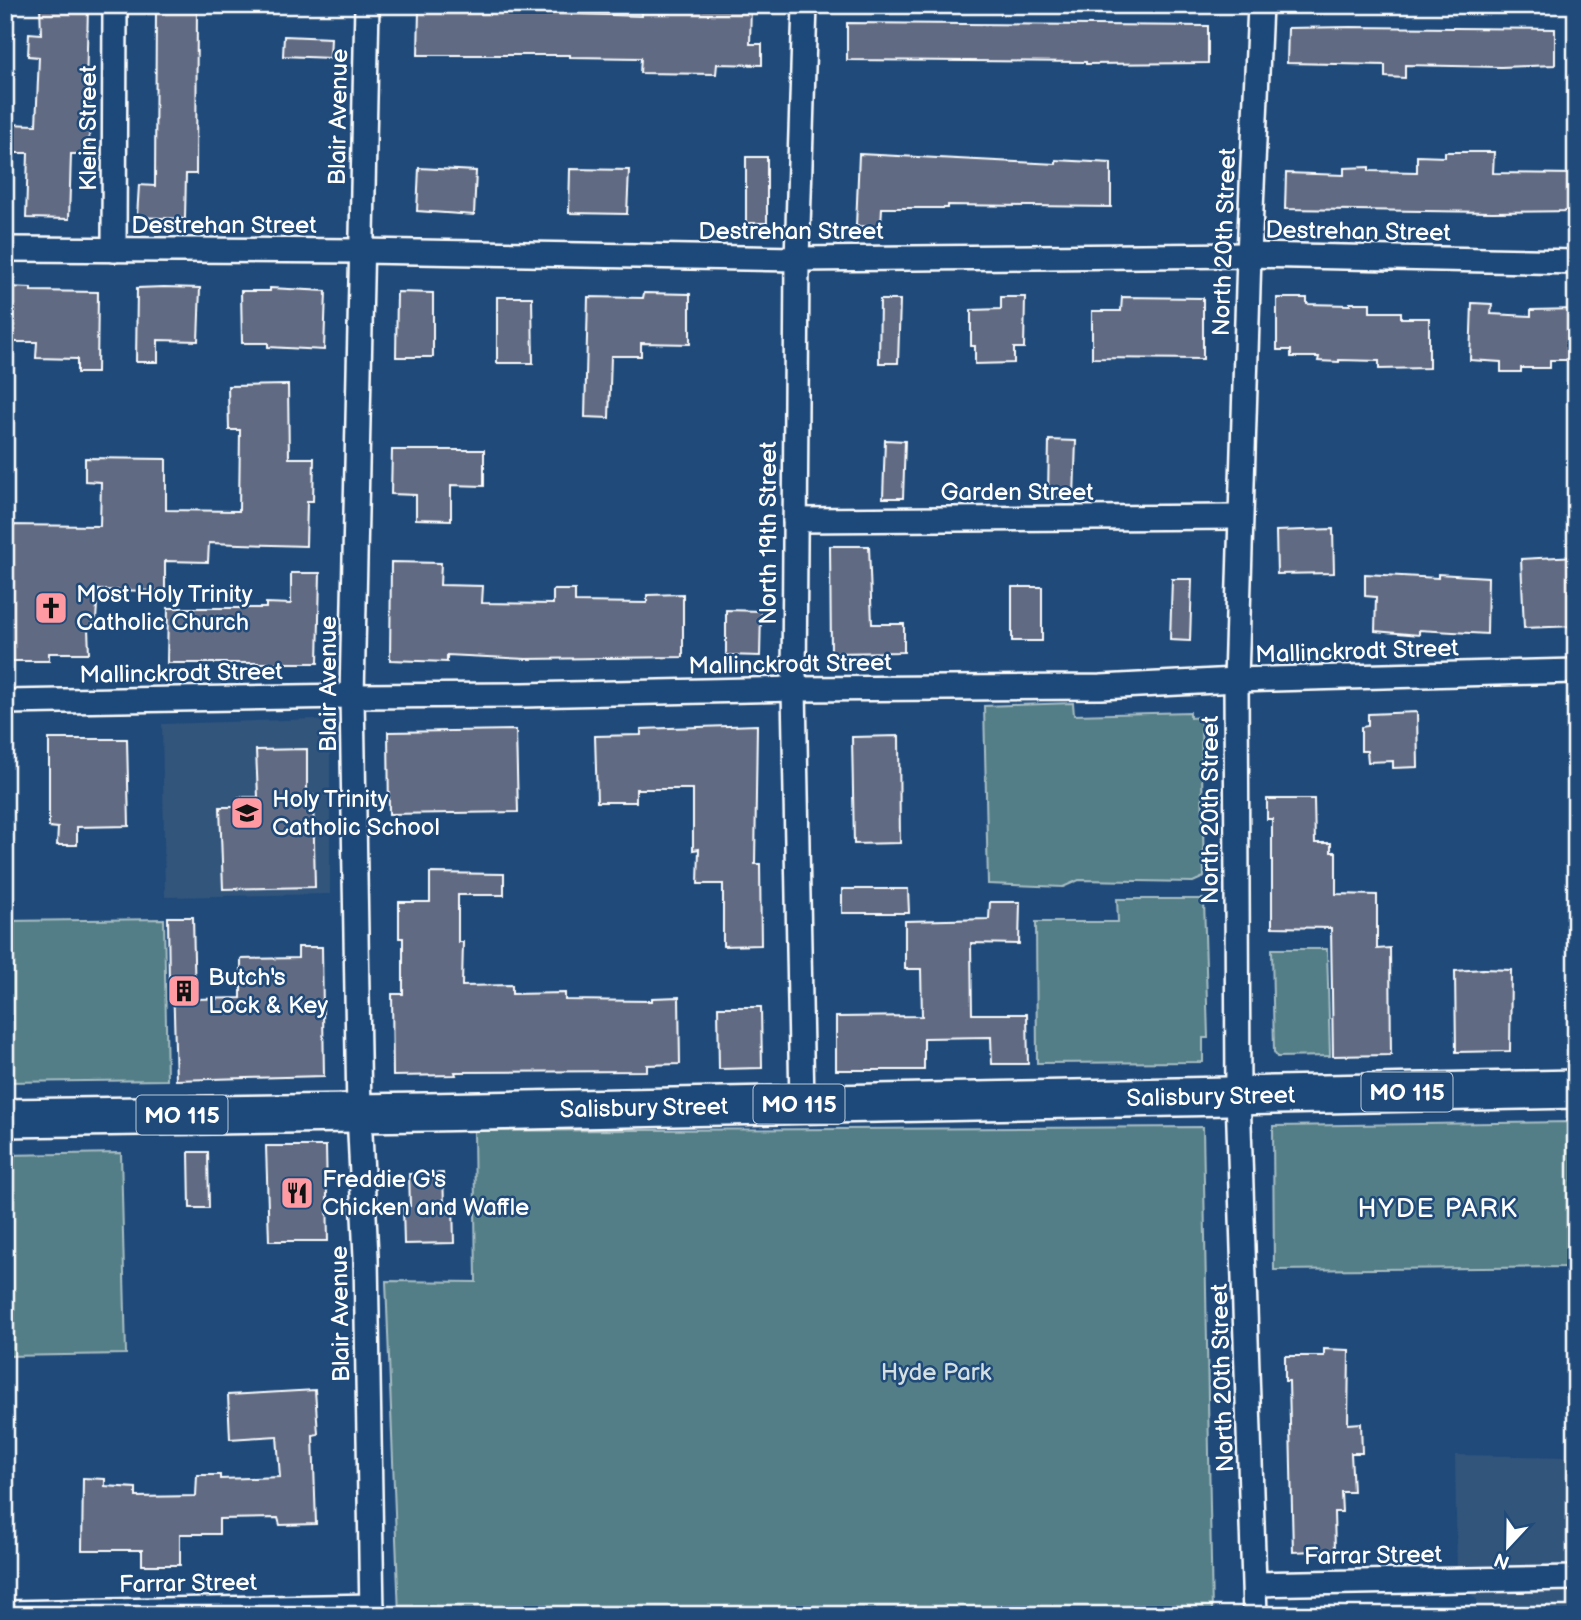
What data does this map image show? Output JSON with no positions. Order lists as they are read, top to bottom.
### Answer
{
  "streets": {
    "main road": ["MO 115", "Salisbury Street"],
    "street": [
      "Blair Avenue",
      "Klein Street",
      "Destrehan Street",
      "North 20th Street",
      "Garden Street",
      "North 19th Street",
      "Mallinckrodt Street",
      "Farrar Street"
    ]
  },
  "crossings": [
    ["Blair Avenue", "Destrehan Street"],
    ["Blair Avenue", "Mallinckrodt Street"],
    ["Blair Avenue", "Salisbury Street"],
    ["Blair Avenue", "Farrar Street"],
    ["Klein Street", "Destrehan Street"],
    ["Destrehan Street", "North 20th Street"],
    ["Destrehan Street", "North 19th Street"],
    ["North 20th Street", "Garden Street"],
    ["North 20th Street", "Mallinckrodt Street"],
    ["North 20th Street", "Salisbury Street"],
    ["North 20th Street", "Farrar Street"],
    ["Garden Street", "North 19th Street"],
    ["North 19th Street", "Mallinckrodt Street"],
    ["North 19th Street", "Salisbury Street"]
  ],
  "districts": ["HYDE PARK"],
  "parks": ["Hyde Park"],
  "places": {
    "church": ["Most Holy Trinity Catholic Church"],
    "school or university": ["Holy Trinity Catholic School"],
    "building": ["Butch's Lock & Key"],
    "restaurant": ["Freddie G's Chicken and Waffle"]
  },
  "north": "bottom"
}
